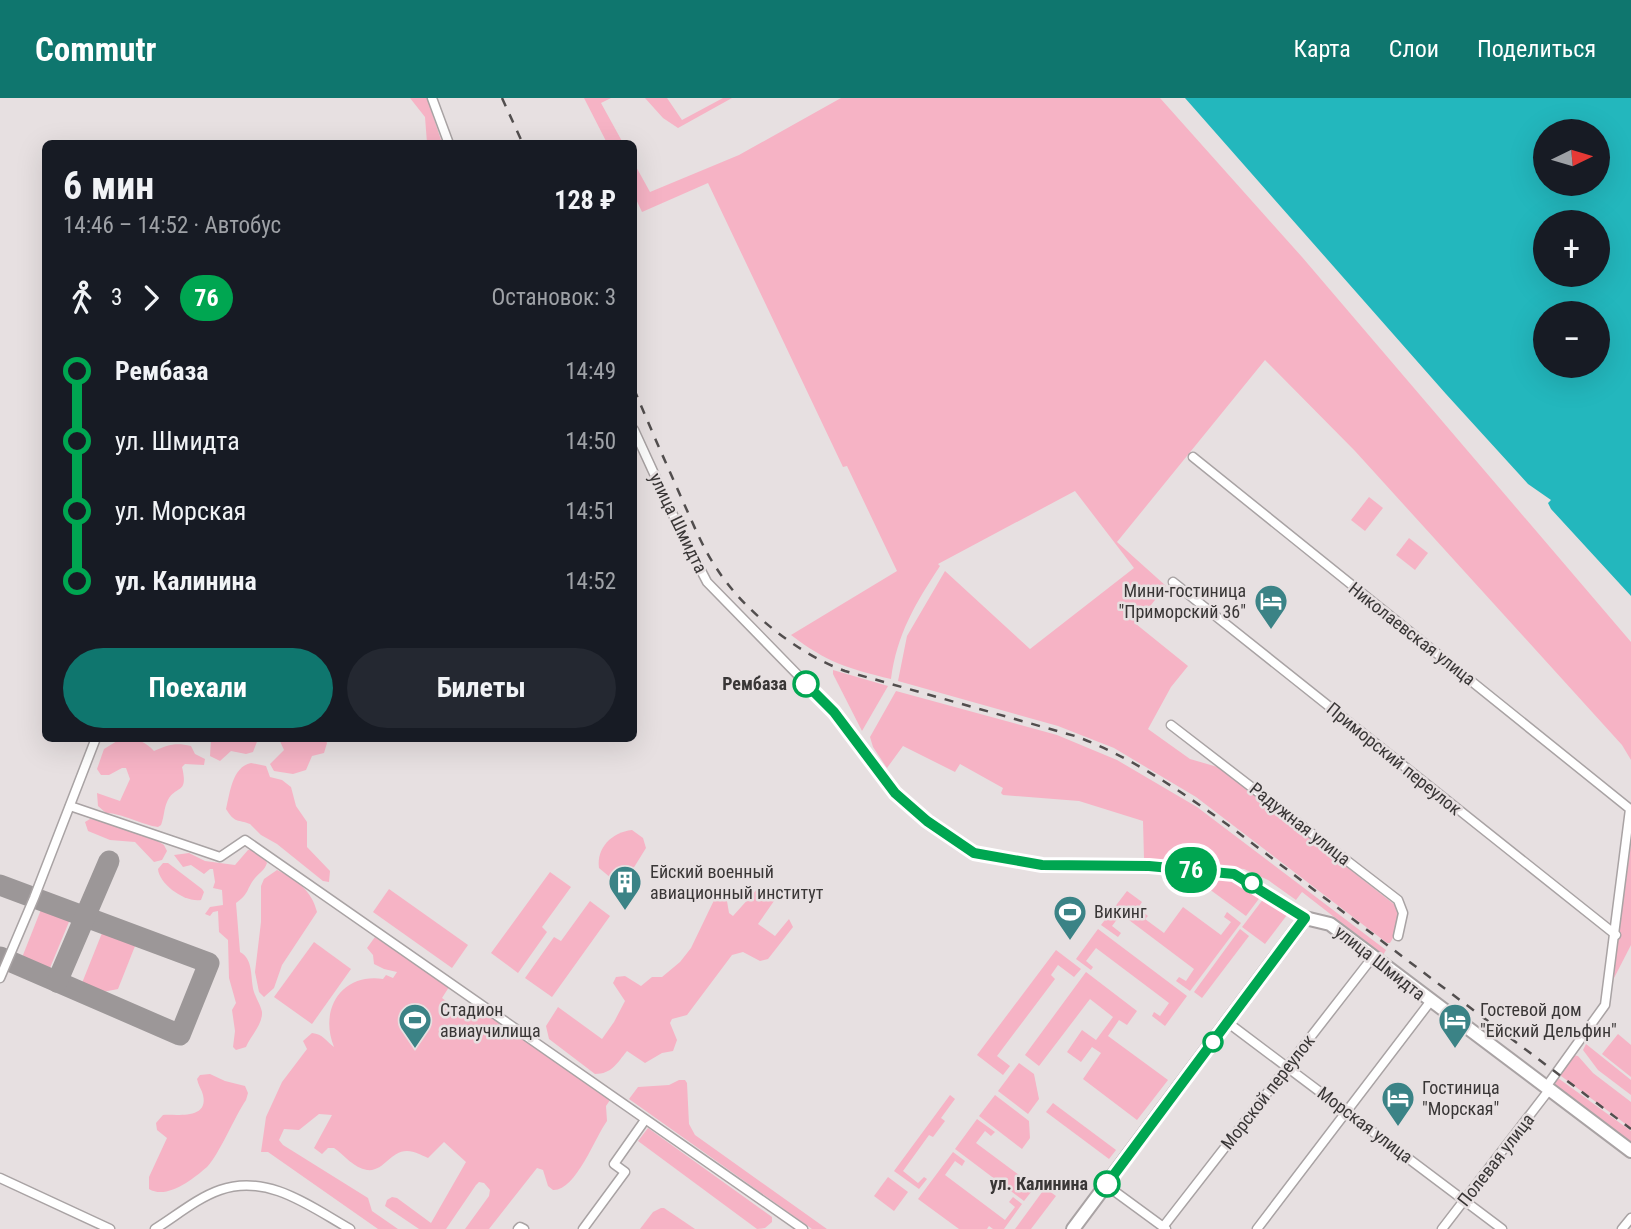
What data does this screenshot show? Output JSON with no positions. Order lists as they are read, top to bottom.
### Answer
{
  "streets": {
    "street": [
      "улица Шмидта",
      "Николаевская улица",
      "Приморский переулок",
      "Радужная улица",
      "Морской переулок",
      "Морская улица",
      "Полевая улица"
    ]
  },
  "crossings": [
    ["улица Шмидта", "Морской переулок"],
    ["улица Шмидта", "Полевая улица"],
    ["Приморский переулок", "Полевая улица"],
    ["Морской переулок", "Морская улица"],
    ["Морская улица", "Полевая улица"]
  ],
  "places": {
    "hotel": ["Мини-гостиница \"Приморский 36\"", "Гостевой дом \"Ейский Дельфин\"", "Гостиница \"Морская\""],
    "other": ["Рембаза", "ул. Калинина"],
    "building": ["Ейский военный авиационный институт"],
    "sports": ["Викинг", "Стадион авиаучилища"]
  },
  "lines": ["bus line 76"],
  "north": "right",
  "page": {
    "header": "Commutr",
    "nav": ["Карта", "Слои", "Поделиться"],
    "on_map": "76",
    "map_buttons": ["+", "−"],
    "heading": ["6 мин", "14:46 – 14:52 · Автобус", "128 ₽"],
    "legs": ["3", "76", "Остановок: 3"],
    "list": [
      {
        "name": "Рембаза",
        "value": "14:49"
      },
      {
        "name": "ул. Шмидта",
        "value": "14:50"
      },
      {
        "name": "ул. Морская",
        "value": "14:51"
      },
      {
        "name": "ул. Калинина",
        "value": "14:52"
      }
    ],
    "buttons": ["Поехали", "Билеты"]
  }
}
